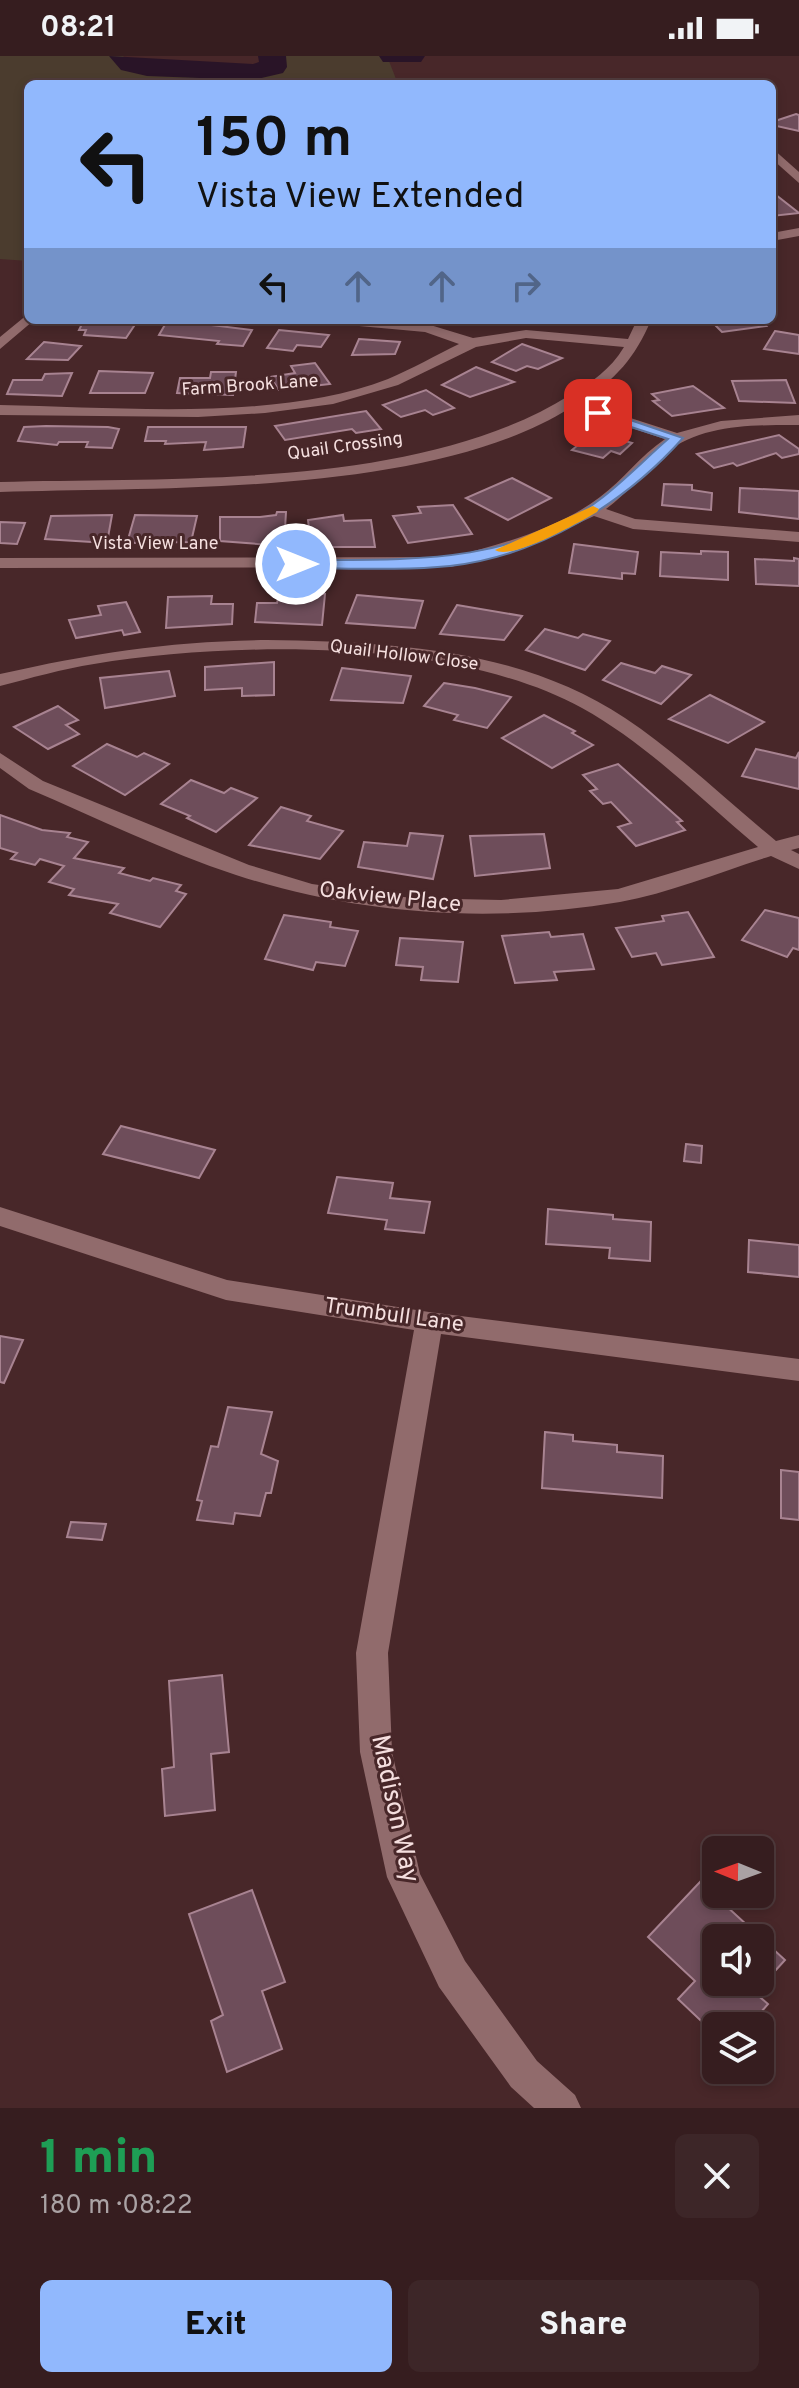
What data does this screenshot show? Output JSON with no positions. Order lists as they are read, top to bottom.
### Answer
{
  "streets": {
    "street": [
      "Farm Brook Lane",
      "Quail Crossing",
      "Vista View Lane",
      "Quail Hollow Close",
      "Oakview Place",
      "Trumbull Lane",
      "Madison Way"
    ]
  },
  "crossings": [
    ["Farm Brook Lane", "Quail Crossing"],
    ["Quail Hollow Close", "Oakview Place"],
    ["Trumbull Lane", "Madison Way"]
  ],
  "north": "left",
  "page": {
    "status": "08:21",
    "turn": ["150 m", "Vista View Extended"],
    "heading": ["1 min", "180 m · 08:22"],
    "buttons": ["Exit", "Share"]
  }
}
